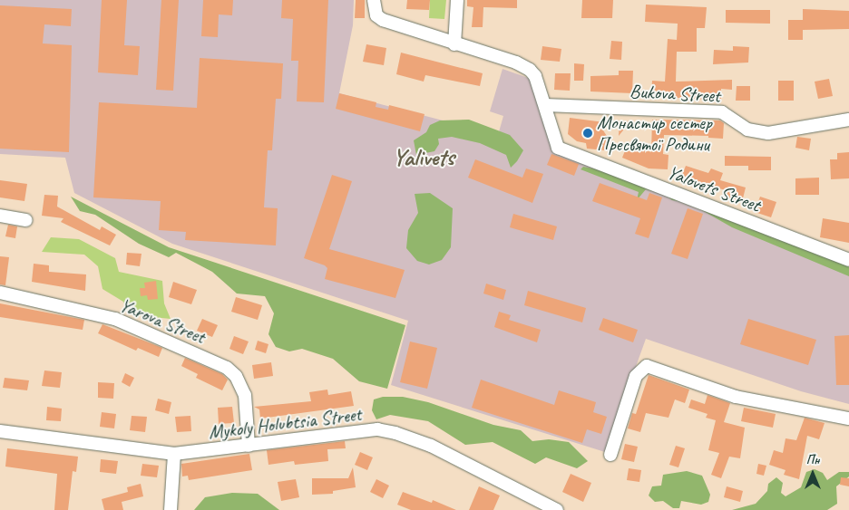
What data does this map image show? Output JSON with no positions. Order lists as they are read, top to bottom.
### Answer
{
  "streets": {
    "street": [
      "Bukova Street",
      "Yalovets Street",
      "Yarova Street",
      "Mykoly Holubtsia Street"
    ]
  },
  "crossings": [
    ["Bukova Street", "Yalovets Street"],
    ["Yarova Street", "Mykoly Holubtsia Street"]
  ],
  "districts": ["Yalivets"],
  "places": ["Монастир сестер Пресвятої Родини"],
  "north": "top"
}
